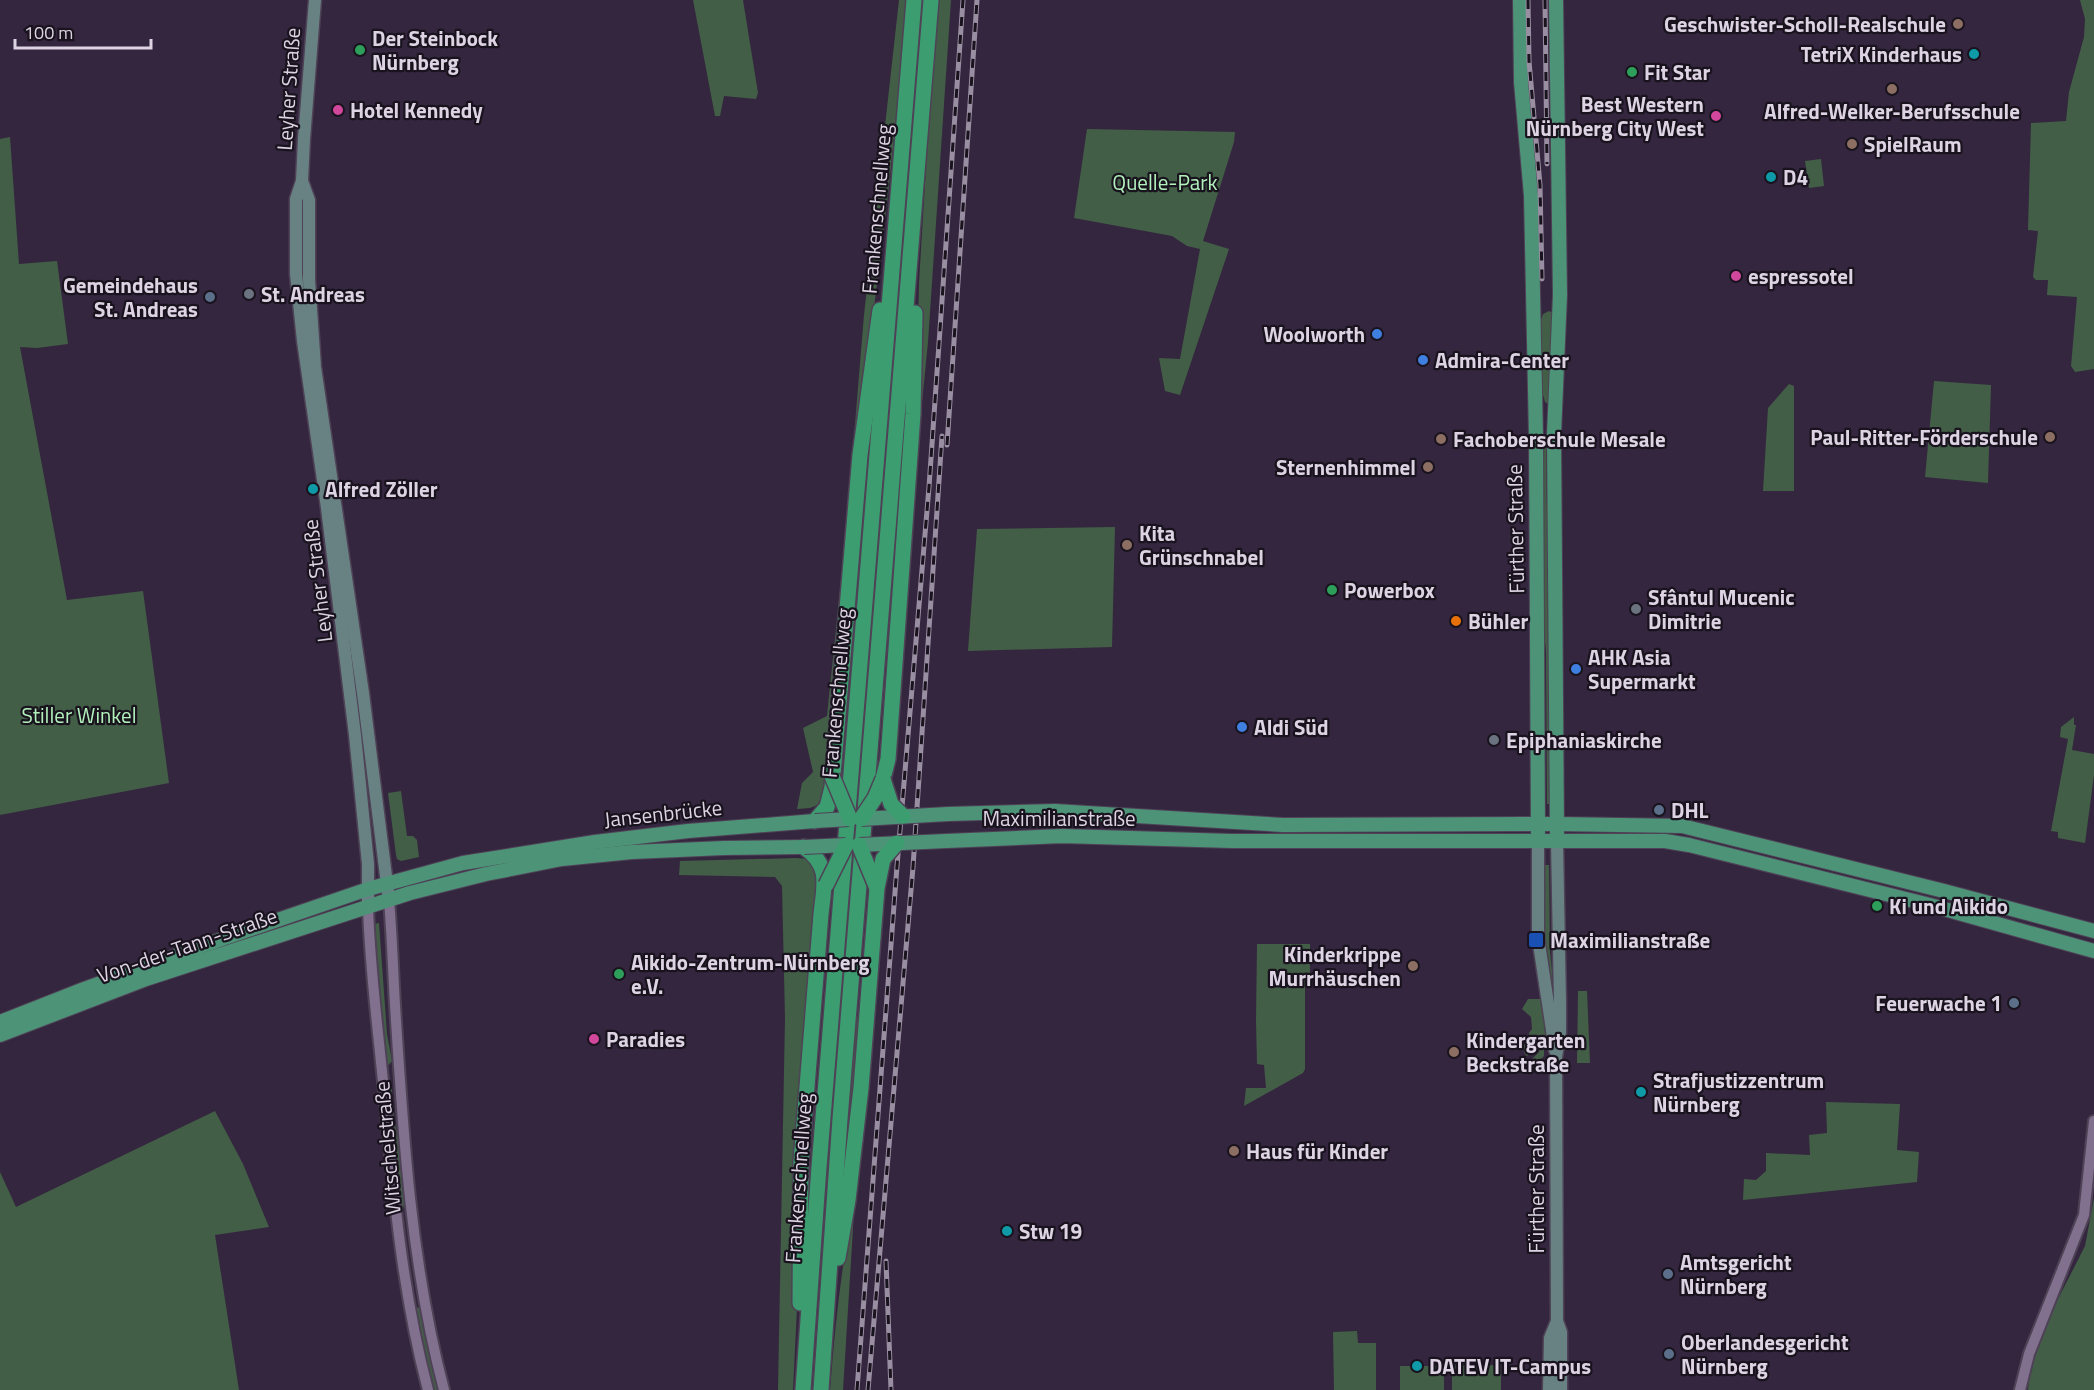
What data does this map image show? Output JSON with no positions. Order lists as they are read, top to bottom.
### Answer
{
  "streets": {
    "highway": ["Frankenschnellweg"],
    "main road": [
      "Leyher Straße",
      "Fürther Straße",
      "Jansenbrücke",
      "Maximilianstraße",
      "Von-der-Tann-Straße"
    ],
    "street": ["Witschelstraße"]
  },
  "crossings": [
    ["Leyher Straße", "Jansenbrücke"],
    ["Leyher Straße", "Von-der-Tann-Straße"],
    ["Leyher Straße", "Witschelstraße"],
    ["Fürther Straße", "Maximilianstraße"],
    ["Jansenbrücke", "Maximilianstraße"],
    ["Jansenbrücke", "Von-der-Tann-Straße"],
    ["Jansenbrücke", "Witschelstraße"],
    ["Von-der-Tann-Straße", "Witschelstraße"]
  ],
  "parks": ["Quelle-Park", "Stiller Winkel"],
  "places": {
    "other": [
      "Geschwister-Scholl-Realschule",
      "Der Steinbock Nürnberg",
      "TetriX Kinderhaus",
      "Fit Star",
      "Alfred-Welker-Berufsschule",
      "Hotel Kennedy",
      "Best Western Nürnberg City West",
      "SpielRaum",
      "D4",
      "espressotel",
      "St. Andreas",
      "Gemeindehaus St. Andreas",
      "Woolworth",
      "Admira-Center",
      "Paul-Ritter-Förderschule",
      "Fachoberschule Mesale",
      "Sternenhimmel",
      "Alfred Zöller",
      "Kita Grünschnabel",
      "Powerbox",
      "Sfântul Mucenic Dimitrie",
      "Bühler",
      "AHK Asia Supermarkt",
      "Aldi Süd",
      "Epiphaniaskirche",
      "DHL",
      "Ki und Aikido",
      "Kinderkrippe Murrhäuschen",
      "Aikido-Zentrum-Nürnberg e.V.",
      "Feuerwache 1",
      "Paradies",
      "Kindergarten Beckstraße",
      "Strafjustizzentrum Nürnberg",
      "Haus für Kinder",
      "Stw 19",
      "Amtsgericht Nürnberg",
      "Oberlandesgericht Nürnberg",
      "DATEV IT-Campus"
    ],
    "transit": ["Maximilianstraße"]
  },
  "scale_bar": "100 m"
}
